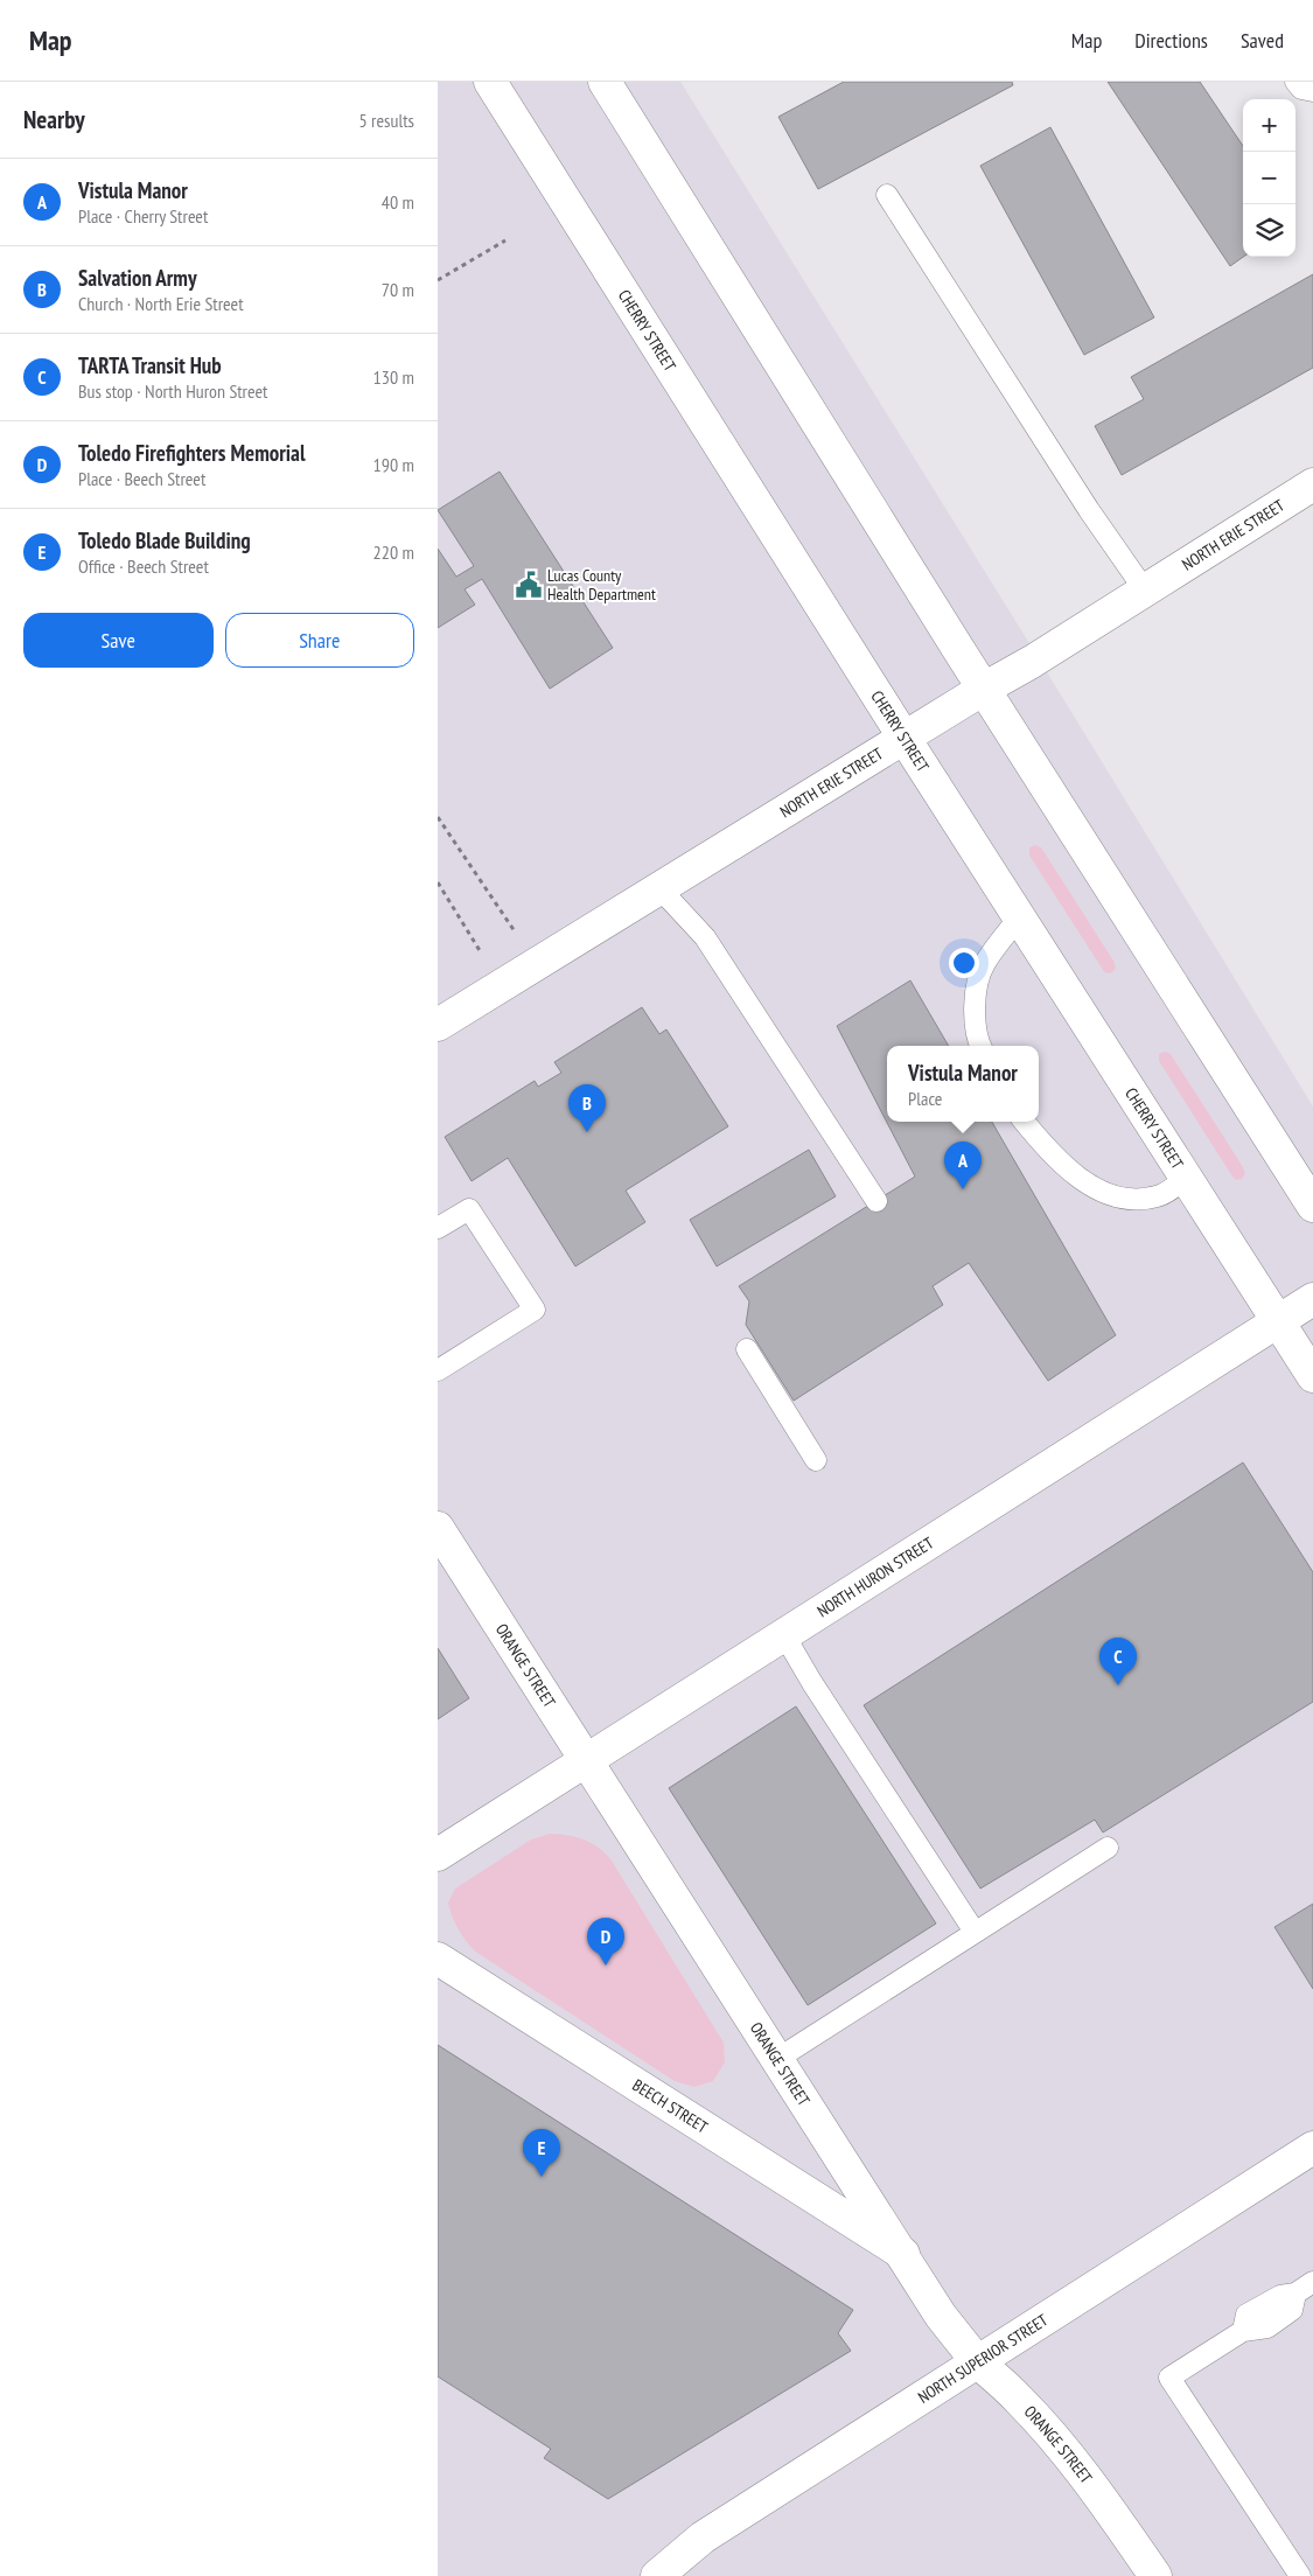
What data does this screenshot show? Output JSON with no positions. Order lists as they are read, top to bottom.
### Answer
{
  "streets": {
    "street": [
      "CHERRY STREET",
      "NORTH ERIE STREET",
      "NORTH HURON STREET",
      "ORANGE STREET",
      "BEECH STREET",
      "NORTH SUPERIOR STREET"
    ]
  },
  "crossings": [
    ["CHERRY STREET", "NORTH ERIE STREET"],
    ["CHERRY STREET", "NORTH HURON STREET"],
    ["NORTH HURON STREET", "ORANGE STREET"],
    ["ORANGE STREET", "BEECH STREET"],
    ["ORANGE STREET", "NORTH SUPERIOR STREET"]
  ],
  "places": {
    "public building": ["Lucas County Health Department"]
  },
  "page": {
    "header": "Map",
    "nav": ["Map", "Directions", "Saved"],
    "heading": ["Nearby", "5 results"],
    "map_buttons": ["+", "−"],
    "list": [
      {
        "mark": "A",
        "name": "Vistula Manor",
        "note": "Place · Cherry Street",
        "value": "40 m"
      },
      {
        "mark": "B",
        "name": "Salvation Army",
        "note": "Church · North Erie Street",
        "value": "70 m"
      },
      {
        "mark": "C",
        "name": "TARTA Transit Hub",
        "note": "Bus stop · North Huron Street",
        "value": "130 m"
      },
      {
        "mark": "D",
        "name": "Toledo Firefighters Memorial",
        "note": "Place · Beech Street",
        "value": "190 m"
      },
      {
        "mark": "E",
        "name": "Toledo Blade Building",
        "note": "Office · Beech Street",
        "value": "220 m"
      }
    ],
    "buttons": ["Save", "Share"],
    "popup": ["Vistula Manor", "Place"],
    "pins": [
      "B",
      "A",
      "C",
      "D",
      "E"
    ]
  }
}
